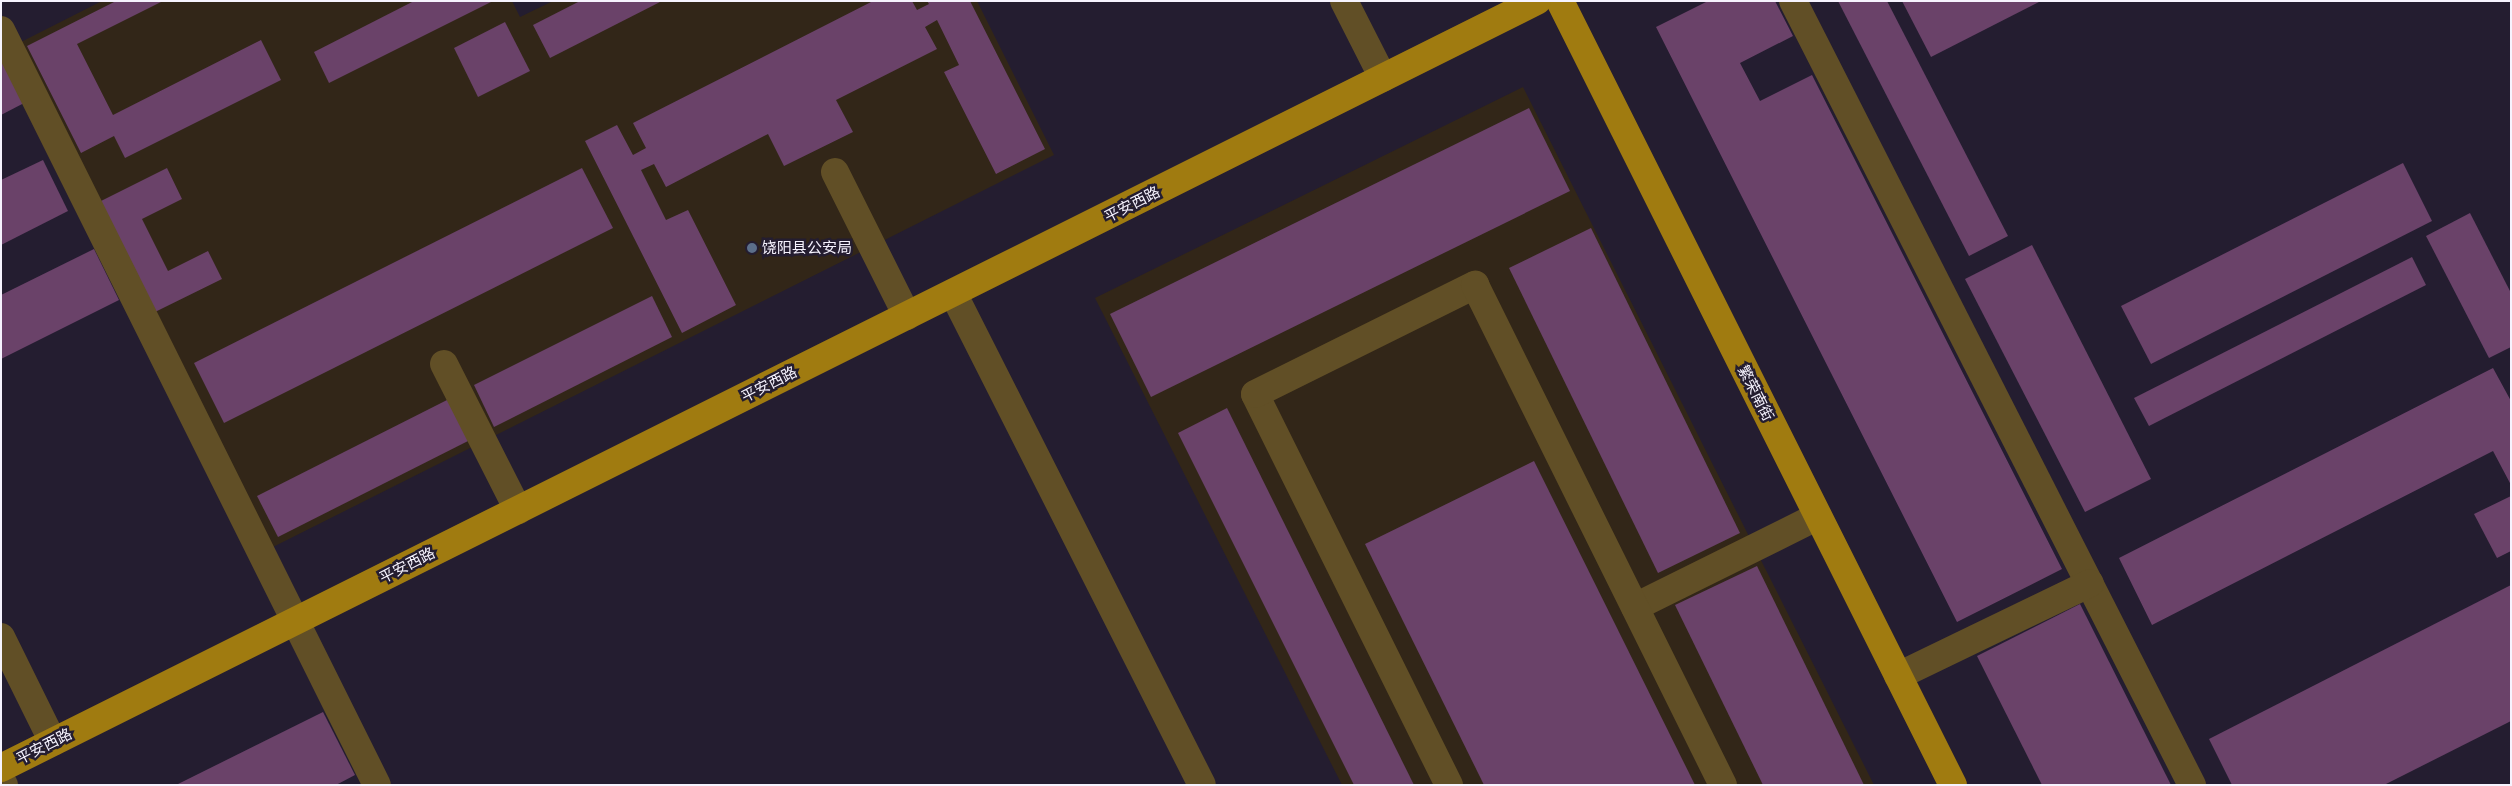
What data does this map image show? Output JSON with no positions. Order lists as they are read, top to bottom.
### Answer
{
  "streets": {
    "main road": ["平安西路", "繁荣南街"]
  },
  "places": ["饶阳县公安局"]
}
